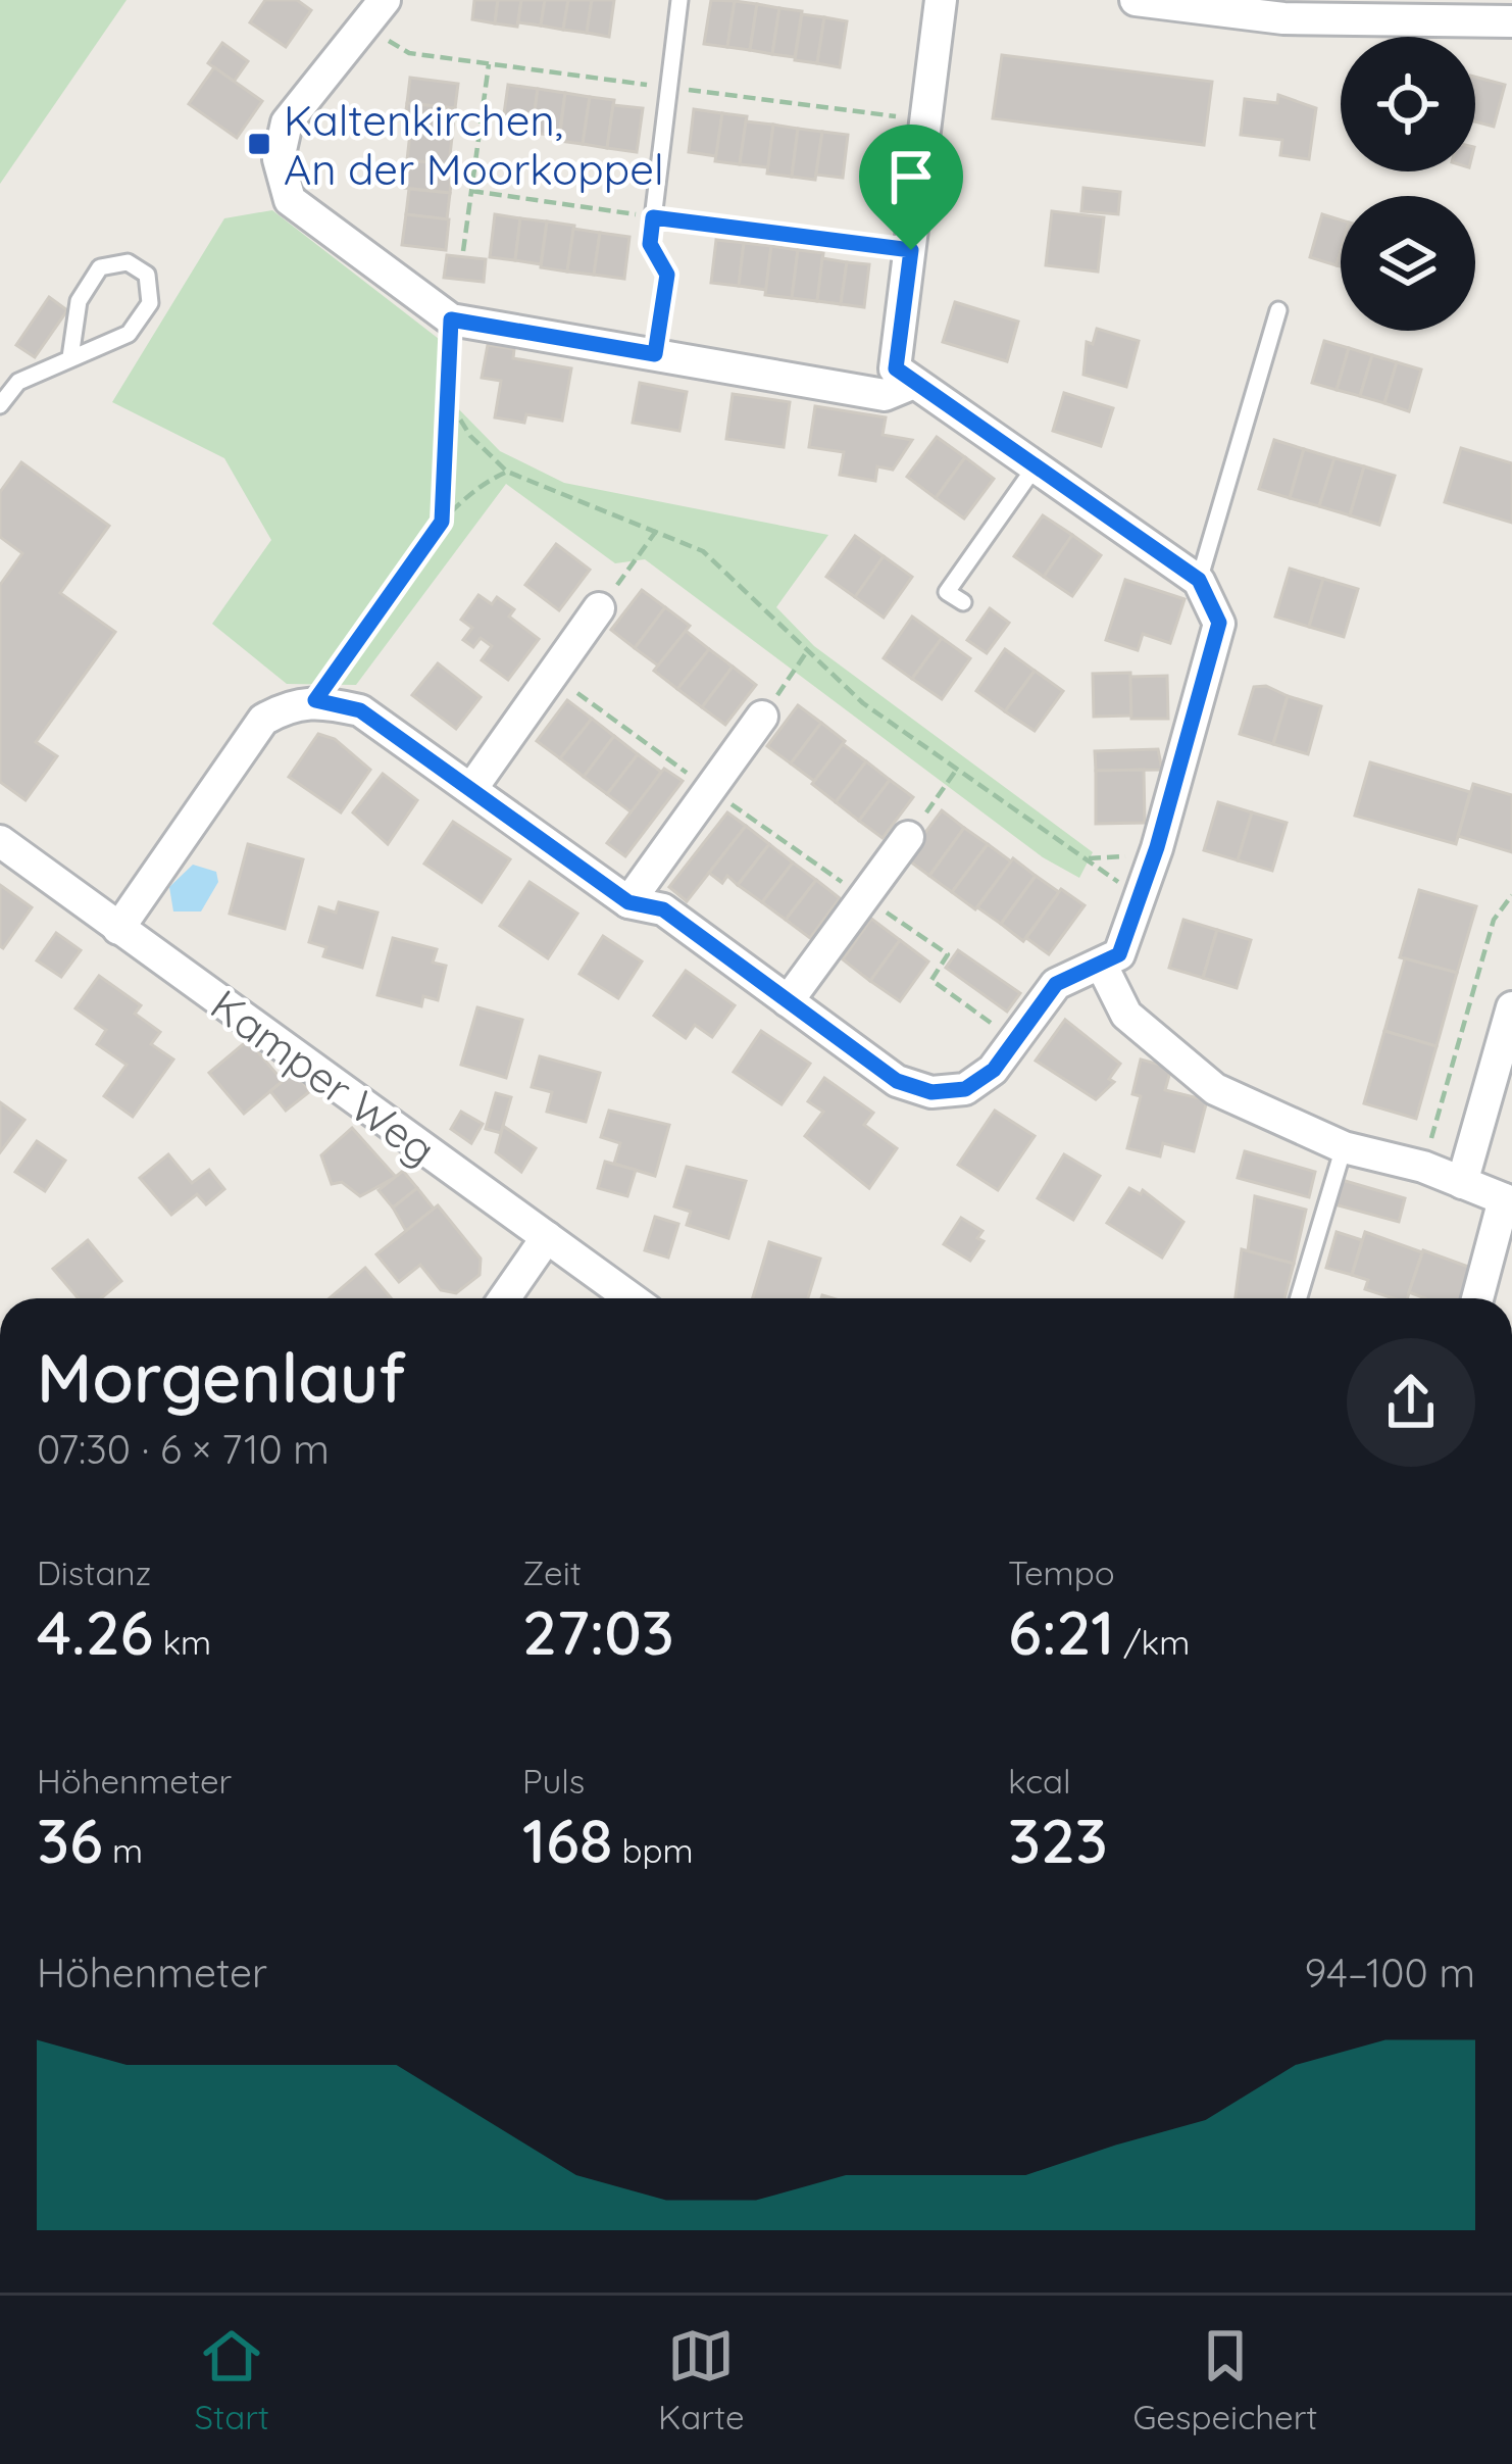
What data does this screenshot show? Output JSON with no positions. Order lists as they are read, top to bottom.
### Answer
{
  "streets": {
    "street": ["Kamper Weg"]
  },
  "places": {
    "transit": ["Kaltenkirchen, An der Moorkoppel"]
  },
  "page": {
    "heading": ["Morgenlauf", "07:30 · 6 × 710 m"],
    "stats": [
      ["Distanz", "4.26 km"],
      ["Zeit", "27:03"],
      ["Tempo", "6:21 /km"],
      ["Höhenmeter", "36 m"],
      ["Puls", "168 bpm"],
      ["kcal", "323"]
    ],
    "chart": ["Höhenmeter", "94–100 m"],
    "tabs": ["Start", "Karte", "Gespeichert"]
  }
}
